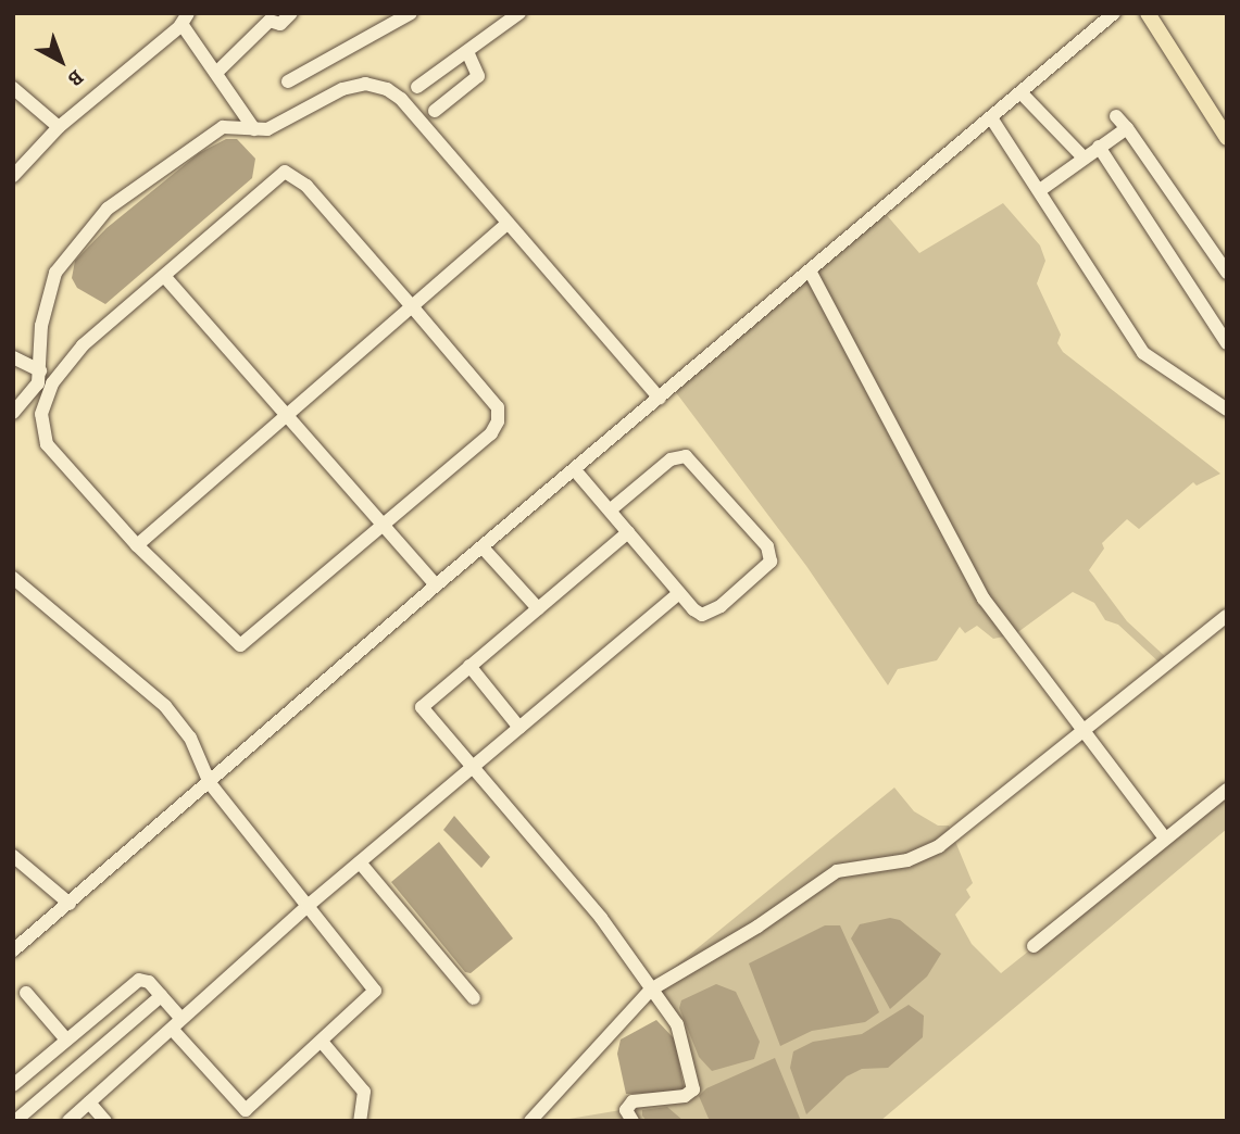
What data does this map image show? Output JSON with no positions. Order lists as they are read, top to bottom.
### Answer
{
  "north": "bottom right"
}
